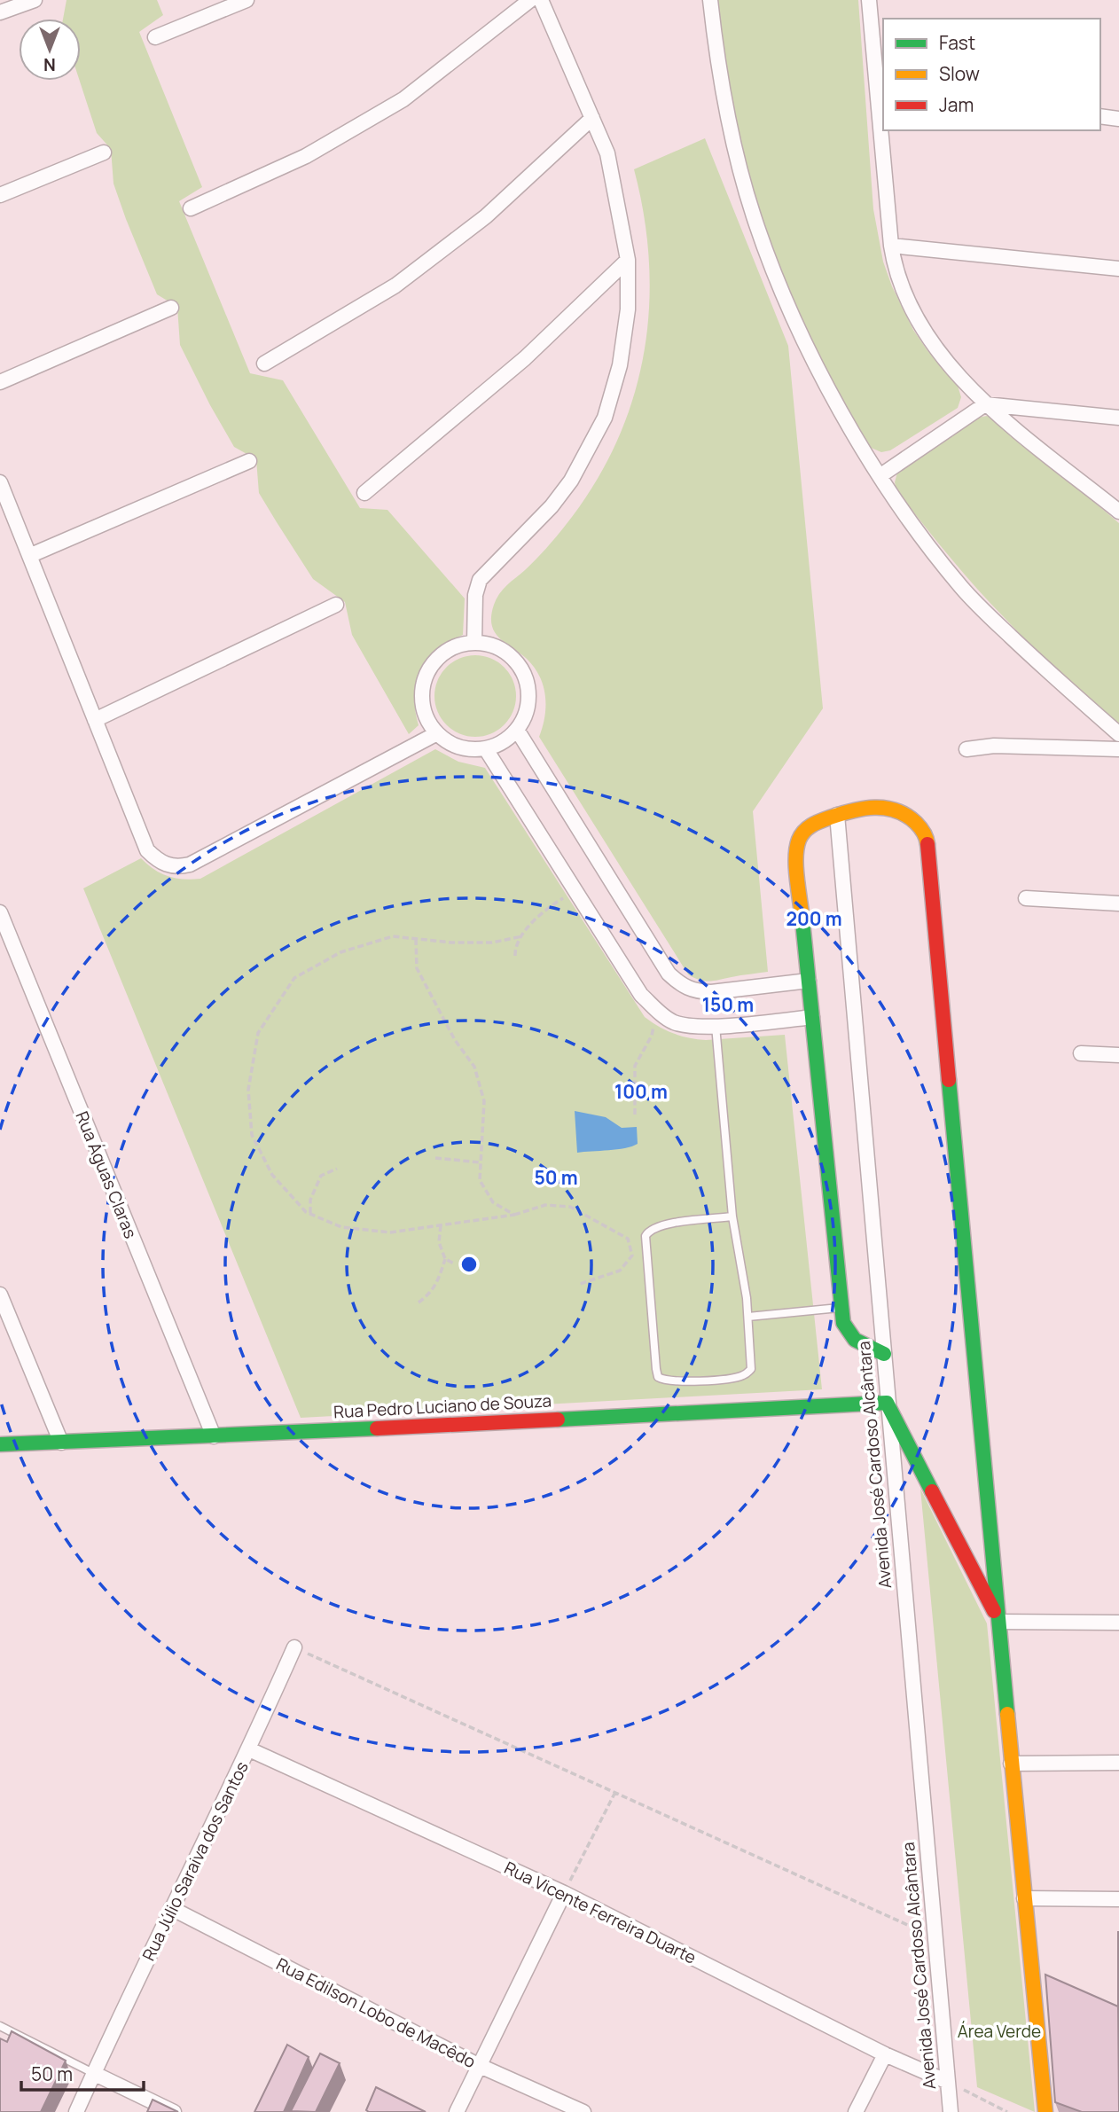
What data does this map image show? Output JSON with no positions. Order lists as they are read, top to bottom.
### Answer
{
  "streets": {
    "street": [
      "Rua Águas Claras",
      "Rua Pedro Luciano de Souza",
      "Avenida José Cardoso Alcântara",
      "Rua Júlio Saraiva dos Santos",
      "Rua Vicente Ferreira Duarte",
      "Rua Edilson Lobo de Macêdo"
    ]
  },
  "crossings": [
    ["Rua Águas Claras", "Rua Pedro Luciano de Souza"],
    ["Rua Pedro Luciano de Souza", "Avenida José Cardoso Alcântara"],
    ["Avenida José Cardoso Alcântara", "Rua Vicente Ferreira Duarte"],
    ["Rua Júlio Saraiva dos Santos", "Rua Vicente Ferreira Duarte"],
    ["Rua Júlio Saraiva dos Santos", "Rua Edilson Lobo de Macêdo"]
  ],
  "parks": ["Área Verde"],
  "legend": ["Fast", "Slow", "Jam"],
  "scale_bar": "50 m",
  "north": "bottom",
  "rings": [
    "200 m",
    "150 m",
    "100 m",
    "50 m"
  ]
}
